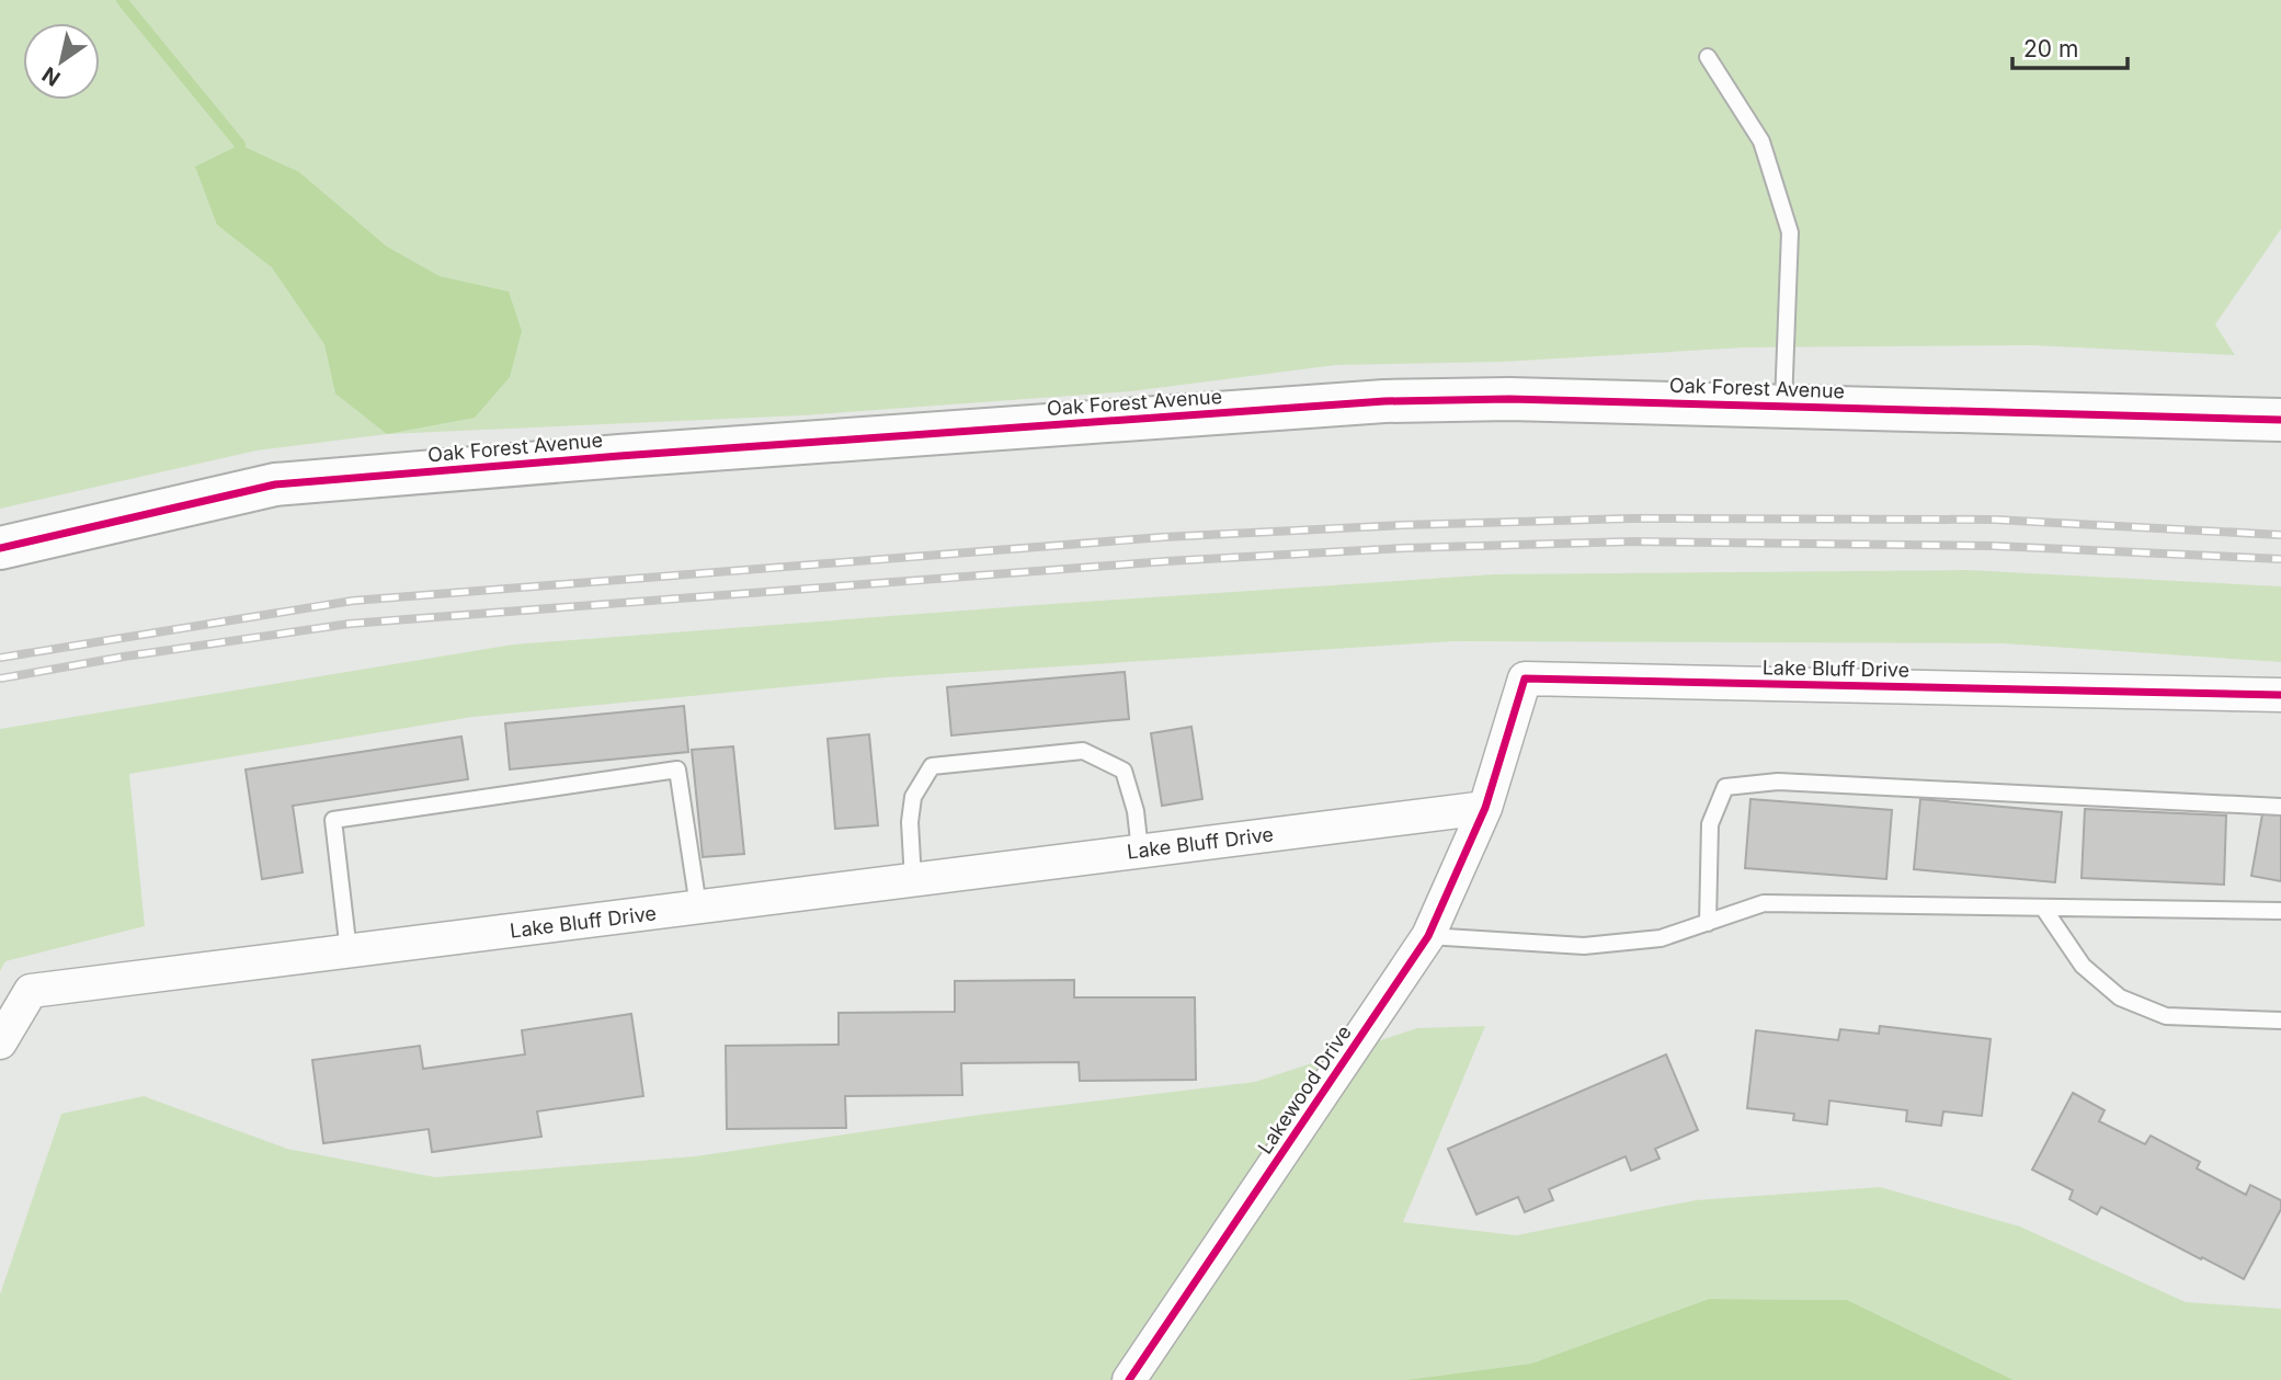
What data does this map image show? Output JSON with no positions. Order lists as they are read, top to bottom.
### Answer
{
  "streets": {
    "street": ["Oak Forest Avenue", "Lake Bluff Drive", "Lakewood Drive"]
  },
  "crossings": [
    ["Lake Bluff Drive", "Lakewood Drive"]
  ],
  "scale_bar": "20 m",
  "north": "bottom left"
}
